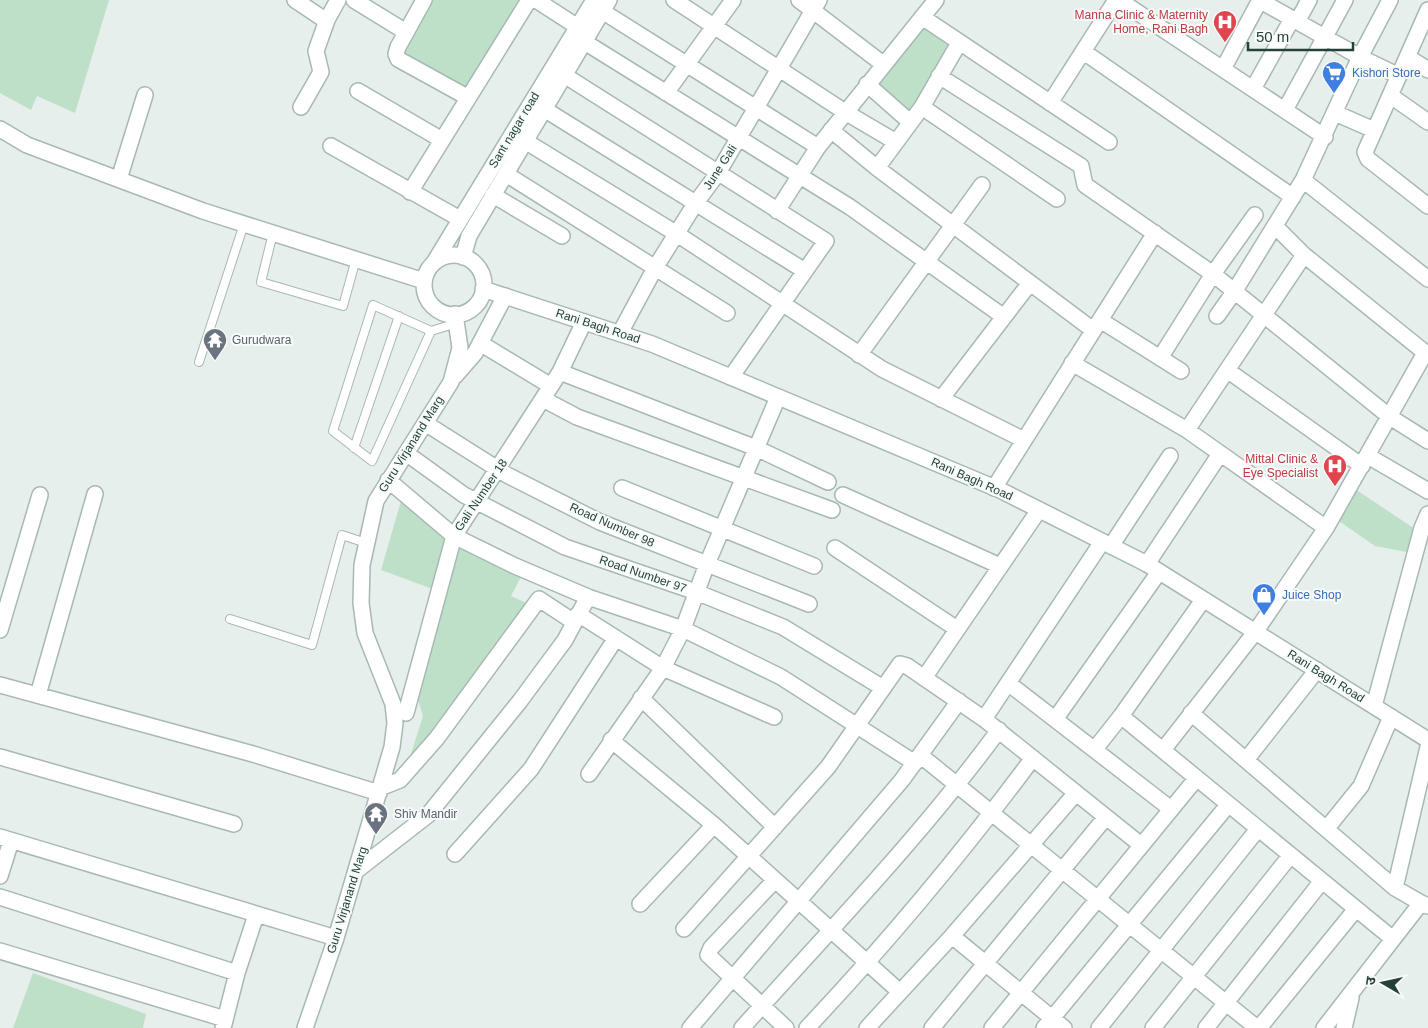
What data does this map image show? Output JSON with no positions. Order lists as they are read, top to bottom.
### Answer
{
  "streets": {
    "street": [
      "Sant nagar road",
      "June Gali",
      "Rani Bagh Road",
      "Guru Virjanand Marg",
      "Gali Number 18",
      "Road Number 98",
      "Road Number 97"
    ]
  },
  "crossings": [
    ["Sant nagar road", "Rani Bagh Road"],
    ["Sant nagar road", "Guru Virjanand Marg"],
    ["June Gali", "Rani Bagh Road"],
    ["Rani Bagh Road", "Guru Virjanand Marg"],
    ["Rani Bagh Road", "Gali Number 18"],
    ["Guru Virjanand Marg", "Road Number 98"],
    ["Guru Virjanand Marg", "Road Number 97"],
    ["Gali Number 18", "Road Number 98"],
    ["Gali Number 18", "Road Number 97"]
  ],
  "places": {
    "hospital": ["Manna Clinic & Maternity Home, Rani Bagh", "Mittal Clinic & Eye Specialist"],
    "supermarket": ["Kishori Store"],
    "temple": ["Gurudwara", "Shiv Mandir"],
    "shop": ["Juice Shop"]
  },
  "scale_bar": "50 m",
  "north": "left"
}
